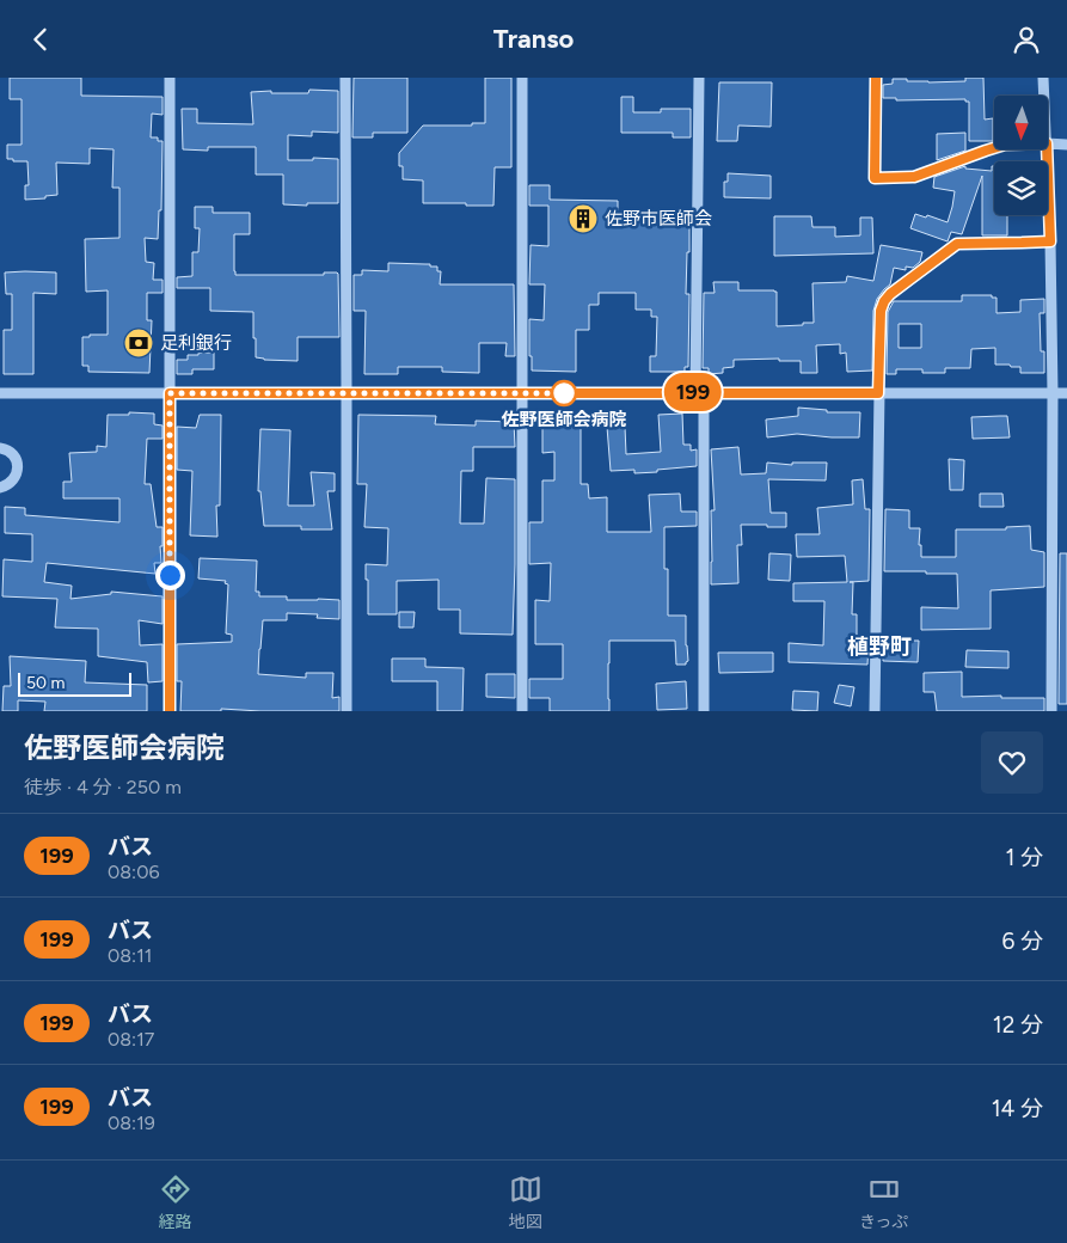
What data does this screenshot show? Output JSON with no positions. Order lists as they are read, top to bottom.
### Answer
{
  "districts": ["植野町"],
  "places": {
    "building": ["佐野市医師会"],
    "bank": ["足利銀行"],
    "other": ["佐野医師会病院"]
  },
  "lines": ["bus line 199"],
  "scale_bar": "50 m",
  "north": "bottom",
  "page": {
    "header": "Transo",
    "on_map": "199",
    "scale": "50 m",
    "heading": ["佐野医師会病院", "徒歩 · 4 分 · 250 m"],
    "list": [
      {
        "mark": "199",
        "name": "バス",
        "note": "08:06",
        "value": "1 分"
      },
      {
        "mark": "199",
        "name": "バス",
        "note": "08:11",
        "value": "6 分"
      },
      {
        "mark": "199",
        "name": "バス",
        "note": "08:17",
        "value": "12 分"
      },
      {
        "mark": "199",
        "name": "バス",
        "note": "08:19",
        "value": "14 分"
      }
    ],
    "tabs": ["経路", "地図", "きっぷ"]
  }
}
